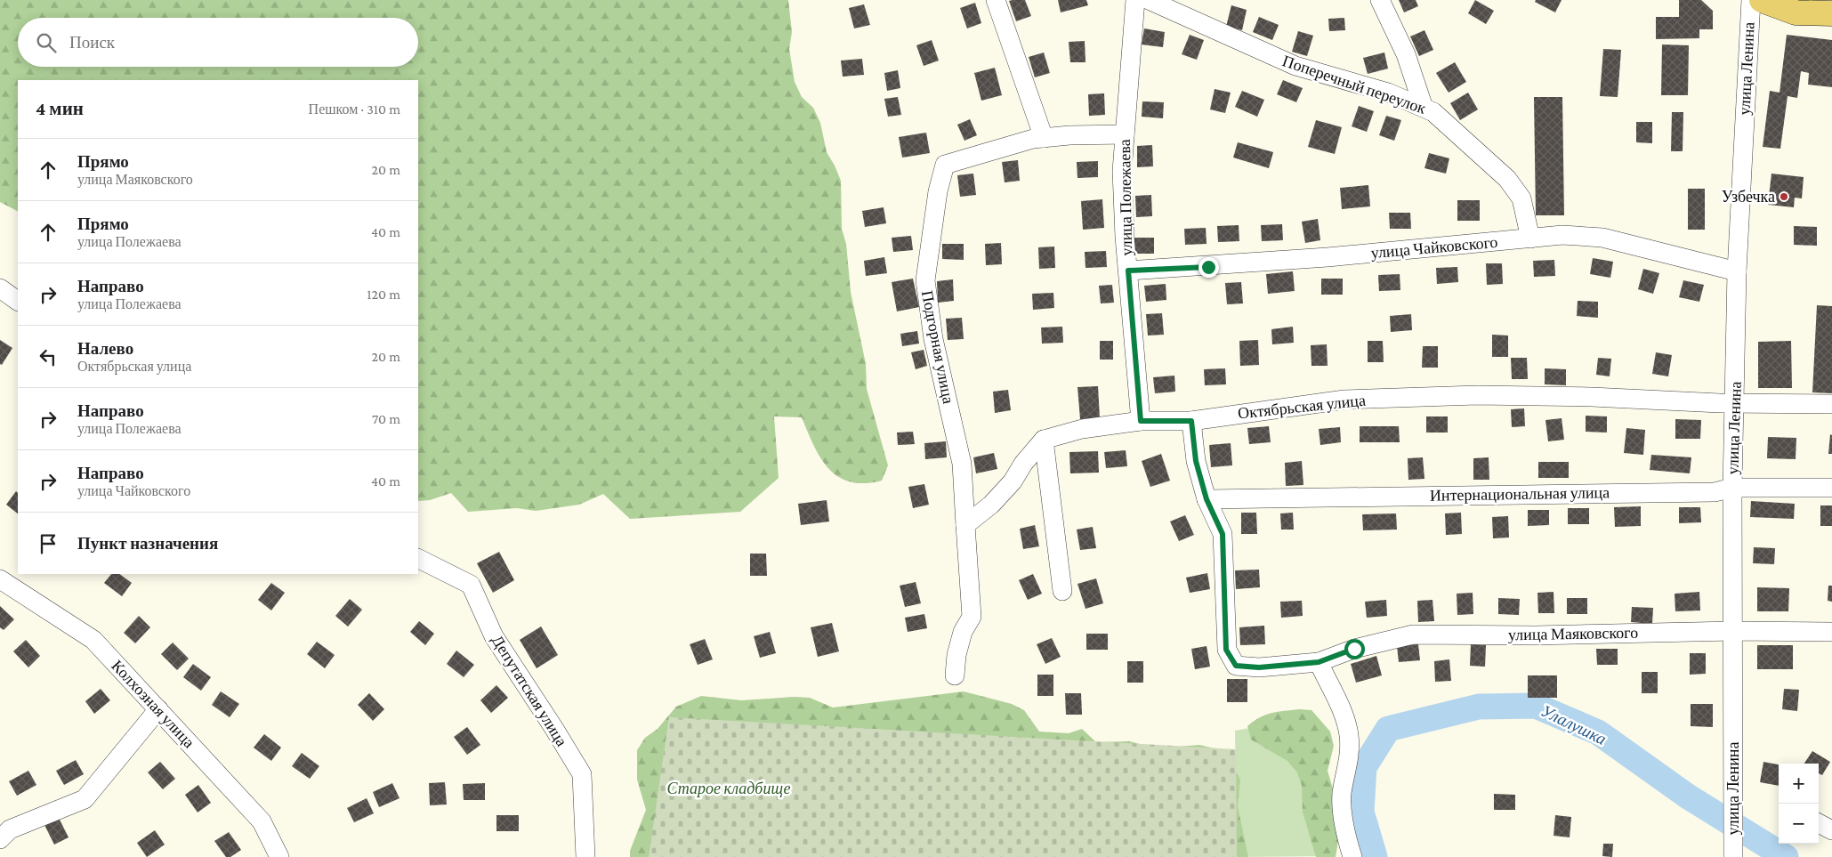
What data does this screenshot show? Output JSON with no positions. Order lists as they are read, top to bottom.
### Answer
{
  "streets": {
    "street": [
      "улица Ленина",
      "Поперечный переулок",
      "улица Полежаева",
      "улица Чайковского",
      "Подгорная улица",
      "Октябрьская улица",
      "Интернациональная улица",
      "улица Маяковского",
      "Депутатская улица",
      "Колхозная улица"
    ]
  },
  "crossings": [
    ["улица Ленина", "улица Чайковского"],
    ["улица Ленина", "Октябрьская улица"],
    ["улица Ленина", "Интернациональная улица"],
    ["улица Ленина", "улица Маяковского"],
    ["Поперечный переулок", "улица Чайковского"],
    ["улица Полежаева", "улица Чайковского"],
    ["улица Полежаева", "Подгорная улица"],
    ["улица Полежаева", "Октябрьская улица"]
  ],
  "water": ["Улалушка"],
  "parks": ["Старое кладбище"],
  "places": ["Узбечка"],
  "page": {
    "search": "Поиск",
    "heading": ["4 мин", "Пешком · 310 m"],
    "list": [
      ["Прямо", "улица Маяковского", "20 m"],
      ["Прямо", "улица Полежаева", "40 m"],
      ["Направо", "улица Полежаева", "120 m"],
      ["Налево", "Октябрьская улица", "20 m"],
      ["Направо", "улица Полежаева", "70 m"],
      ["Направо", "улица Чайковского", "40 m"],
      "Пункт назначения"
    ],
    "map_buttons": ["+", "−"]
  }
}
